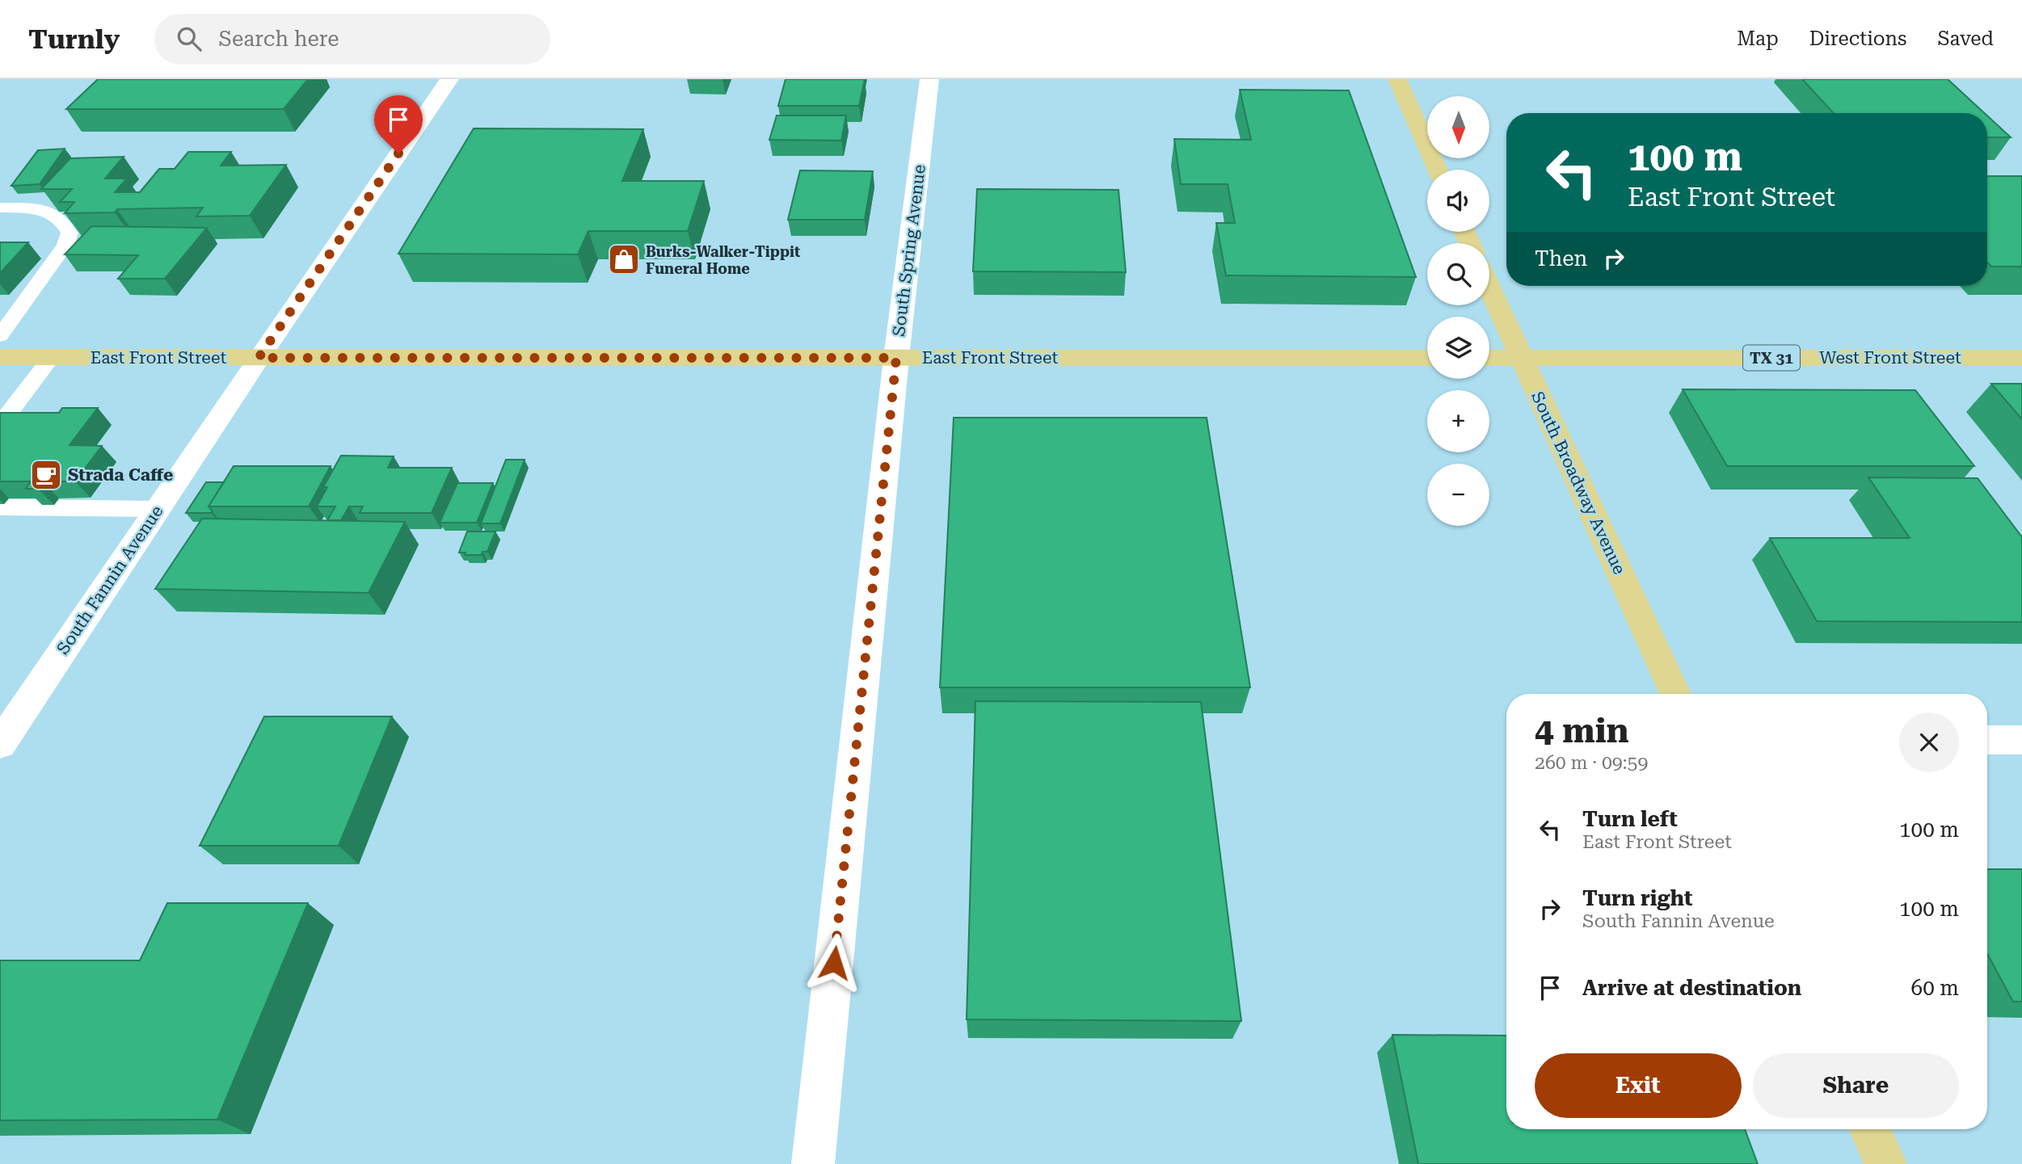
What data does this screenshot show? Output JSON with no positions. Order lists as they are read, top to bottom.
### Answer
{
  "streets": {
    "main road": [
      "East Front Street",
      "TX 31",
      "West Front Street",
      "South Broadway Avenue"
    ],
    "street": ["South Spring Avenue", "South Fannin Avenue"]
  },
  "crossings": [
    ["South Spring Avenue", "East Front Street"],
    ["East Front Street", "South Fannin Avenue"],
    ["TX 31", "West Front Street"],
    ["TX 31", "South Broadway Avenue"],
    ["West Front Street", "South Broadway Avenue"]
  ],
  "places": {
    "shop": ["Burks-Walker-Tippit Funeral Home"],
    "cafe": ["Strada Caffe"]
  },
  "north": "bottom",
  "page": {
    "header": "Turnly",
    "search": "Search here",
    "nav": ["Map", "Directions", "Saved"],
    "map_buttons": ["+", "−"],
    "turn": ["100 m", "East Front Street"],
    "then": "Then",
    "heading": ["4 min", "260 m · 09:59"],
    "list": [
      {
        "name": "Turn left",
        "note": "East Front Street",
        "value": "100 m"
      },
      {
        "name": "Turn right",
        "note": "South Fannin Avenue",
        "value": "100 m"
      },
      {
        "name": "Arrive at destination",
        "value": "60 m"
      }
    ],
    "buttons": ["Exit", "Share"]
  }
}
